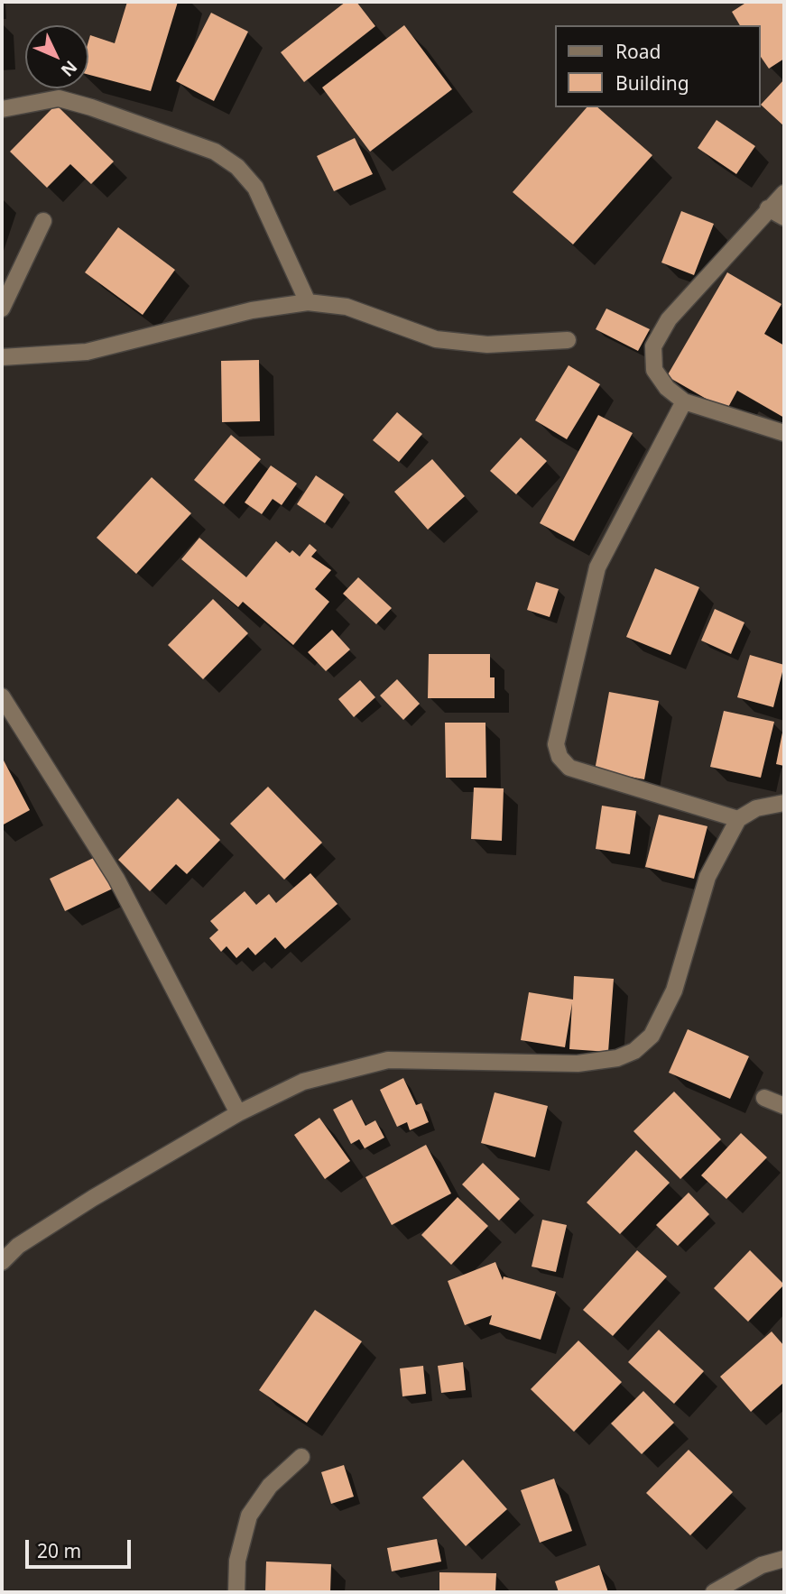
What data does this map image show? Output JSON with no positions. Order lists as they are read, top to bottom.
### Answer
{
  "legend": ["Road", "Building"],
  "scale_bar": "20 m",
  "north": "bottom right"
}
